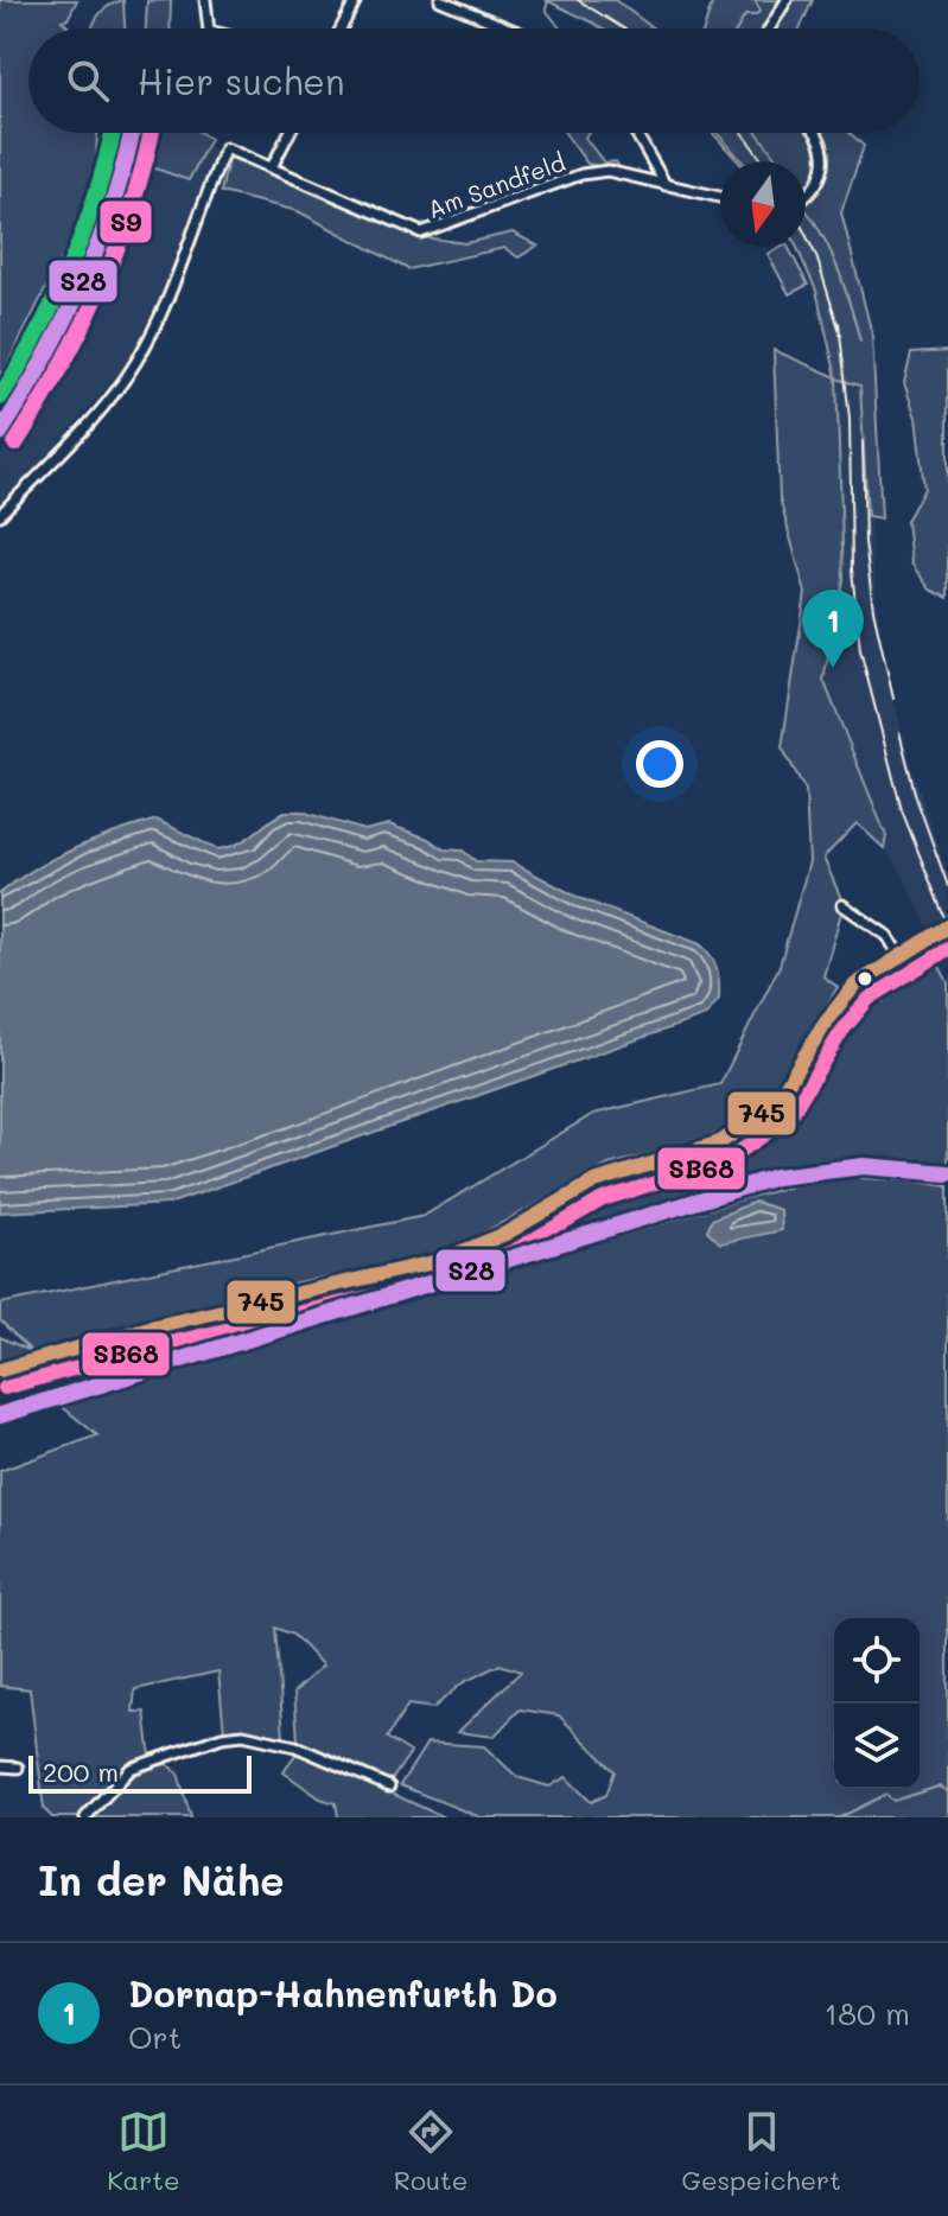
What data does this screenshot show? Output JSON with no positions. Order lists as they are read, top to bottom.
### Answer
{
  "streets": {
    "street": ["Am Sandfeld"]
  },
  "lines": [
    "transit line S28",
    "transit line S9",
    "transit line 745",
    "transit line SB68"
  ],
  "scale_bar": "200 m",
  "north": "bottom",
  "page": {
    "search": "Hier suchen",
    "pins": "1",
    "scale": "200 m",
    "heading": "In der Nähe",
    "list": [
      {
        "mark": "1",
        "name": "Dornap-Hahnenfurth Do",
        "note": "Ort",
        "value": "180 m"
      }
    ],
    "nav": ["Karte", "Route", "Gespeichert"]
  }
}
